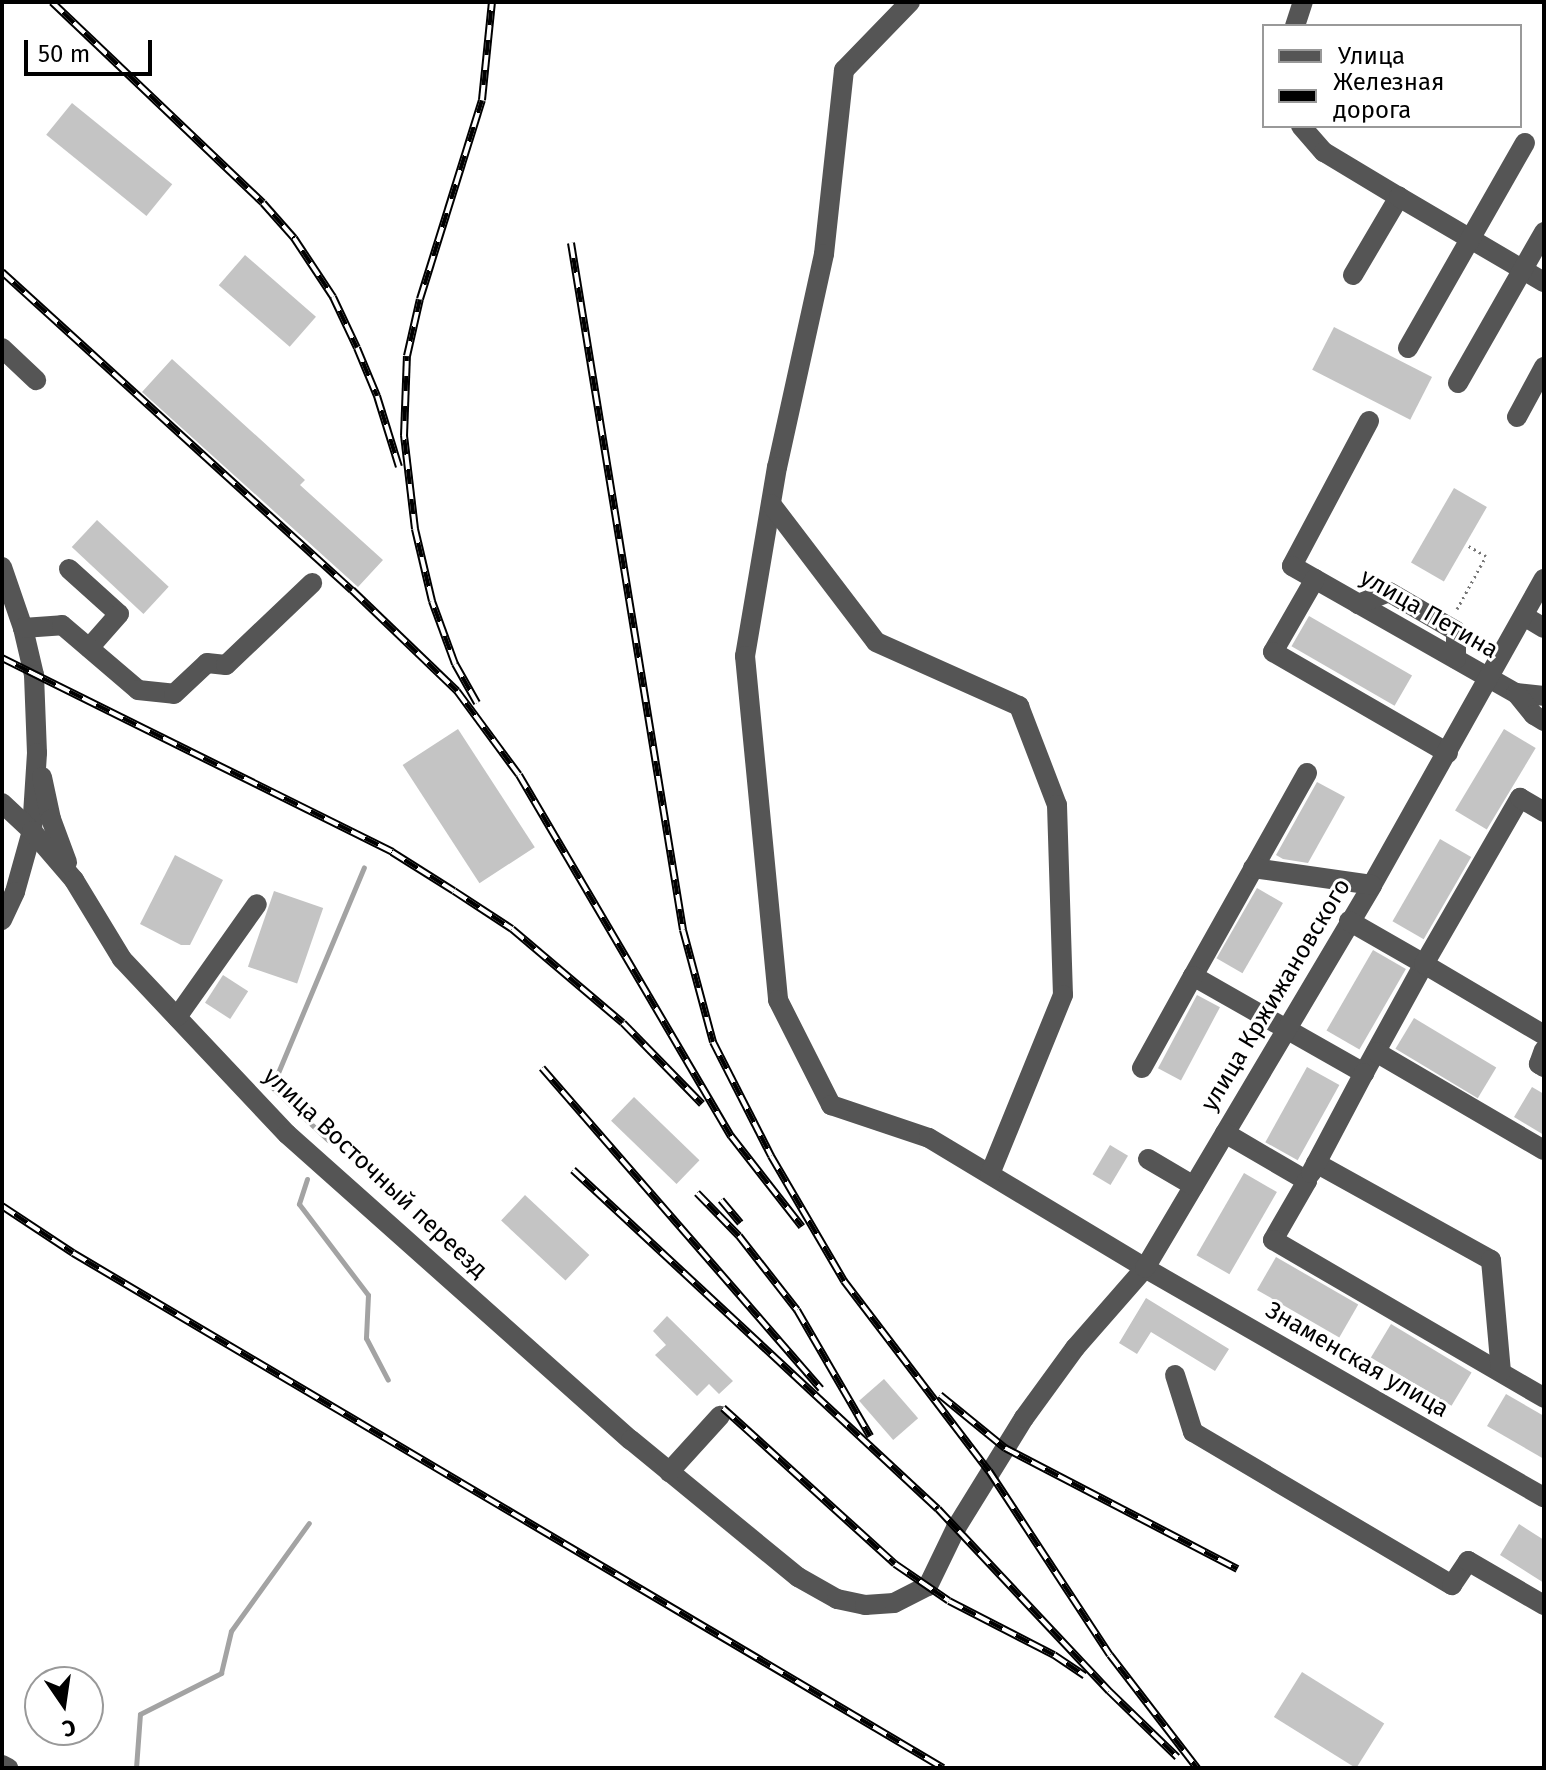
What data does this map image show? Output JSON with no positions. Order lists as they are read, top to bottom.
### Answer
{
  "streets": {
    "street": [
      "улица Петина",
      "улица Кржижановского",
      "улица Восточный переезд",
      "Знаменская улица"
    ]
  },
  "crossings": [
    ["улица Петина", "улица Кржижановского"],
    ["улица Кржижановского", "улица Восточный переезд"],
    ["улица Кржижановского", "Знаменская улица"]
  ],
  "legend": ["Улица", "Железная дорога"],
  "scale_bar": "50 m",
  "north": "bottom"
}
